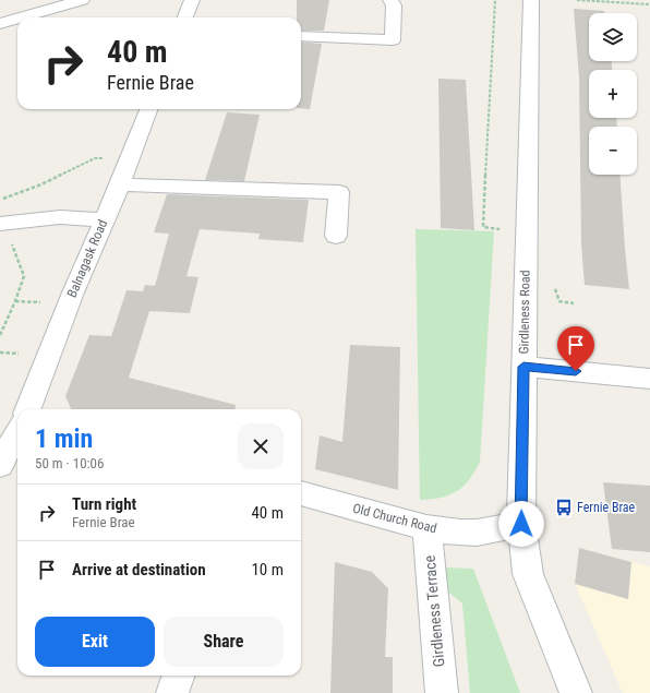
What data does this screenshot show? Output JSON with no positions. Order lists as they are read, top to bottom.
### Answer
{
  "streets": {
    "street": [
      "Balnagask Road",
      "Girdleness Road",
      "Old Church Road",
      "Girdleness Terrace"
    ]
  },
  "crossings": [
    ["Girdleness Road", "Old Church Road"],
    ["Old Church Road", "Girdleness Terrace"]
  ],
  "places": {
    "bus stop": ["Fernie Brae"]
  },
  "page": {
    "map_buttons": ["+", "−"],
    "turn": ["40 m", "Fernie Brae"],
    "heading": ["1 min", "50 m · 10:06"],
    "list": [
      {
        "name": "Turn right",
        "note": "Fernie Brae",
        "value": "40 m"
      },
      {
        "name": "Arrive at destination",
        "value": "10 m"
      }
    ],
    "buttons": ["Exit", "Share"]
  }
}
